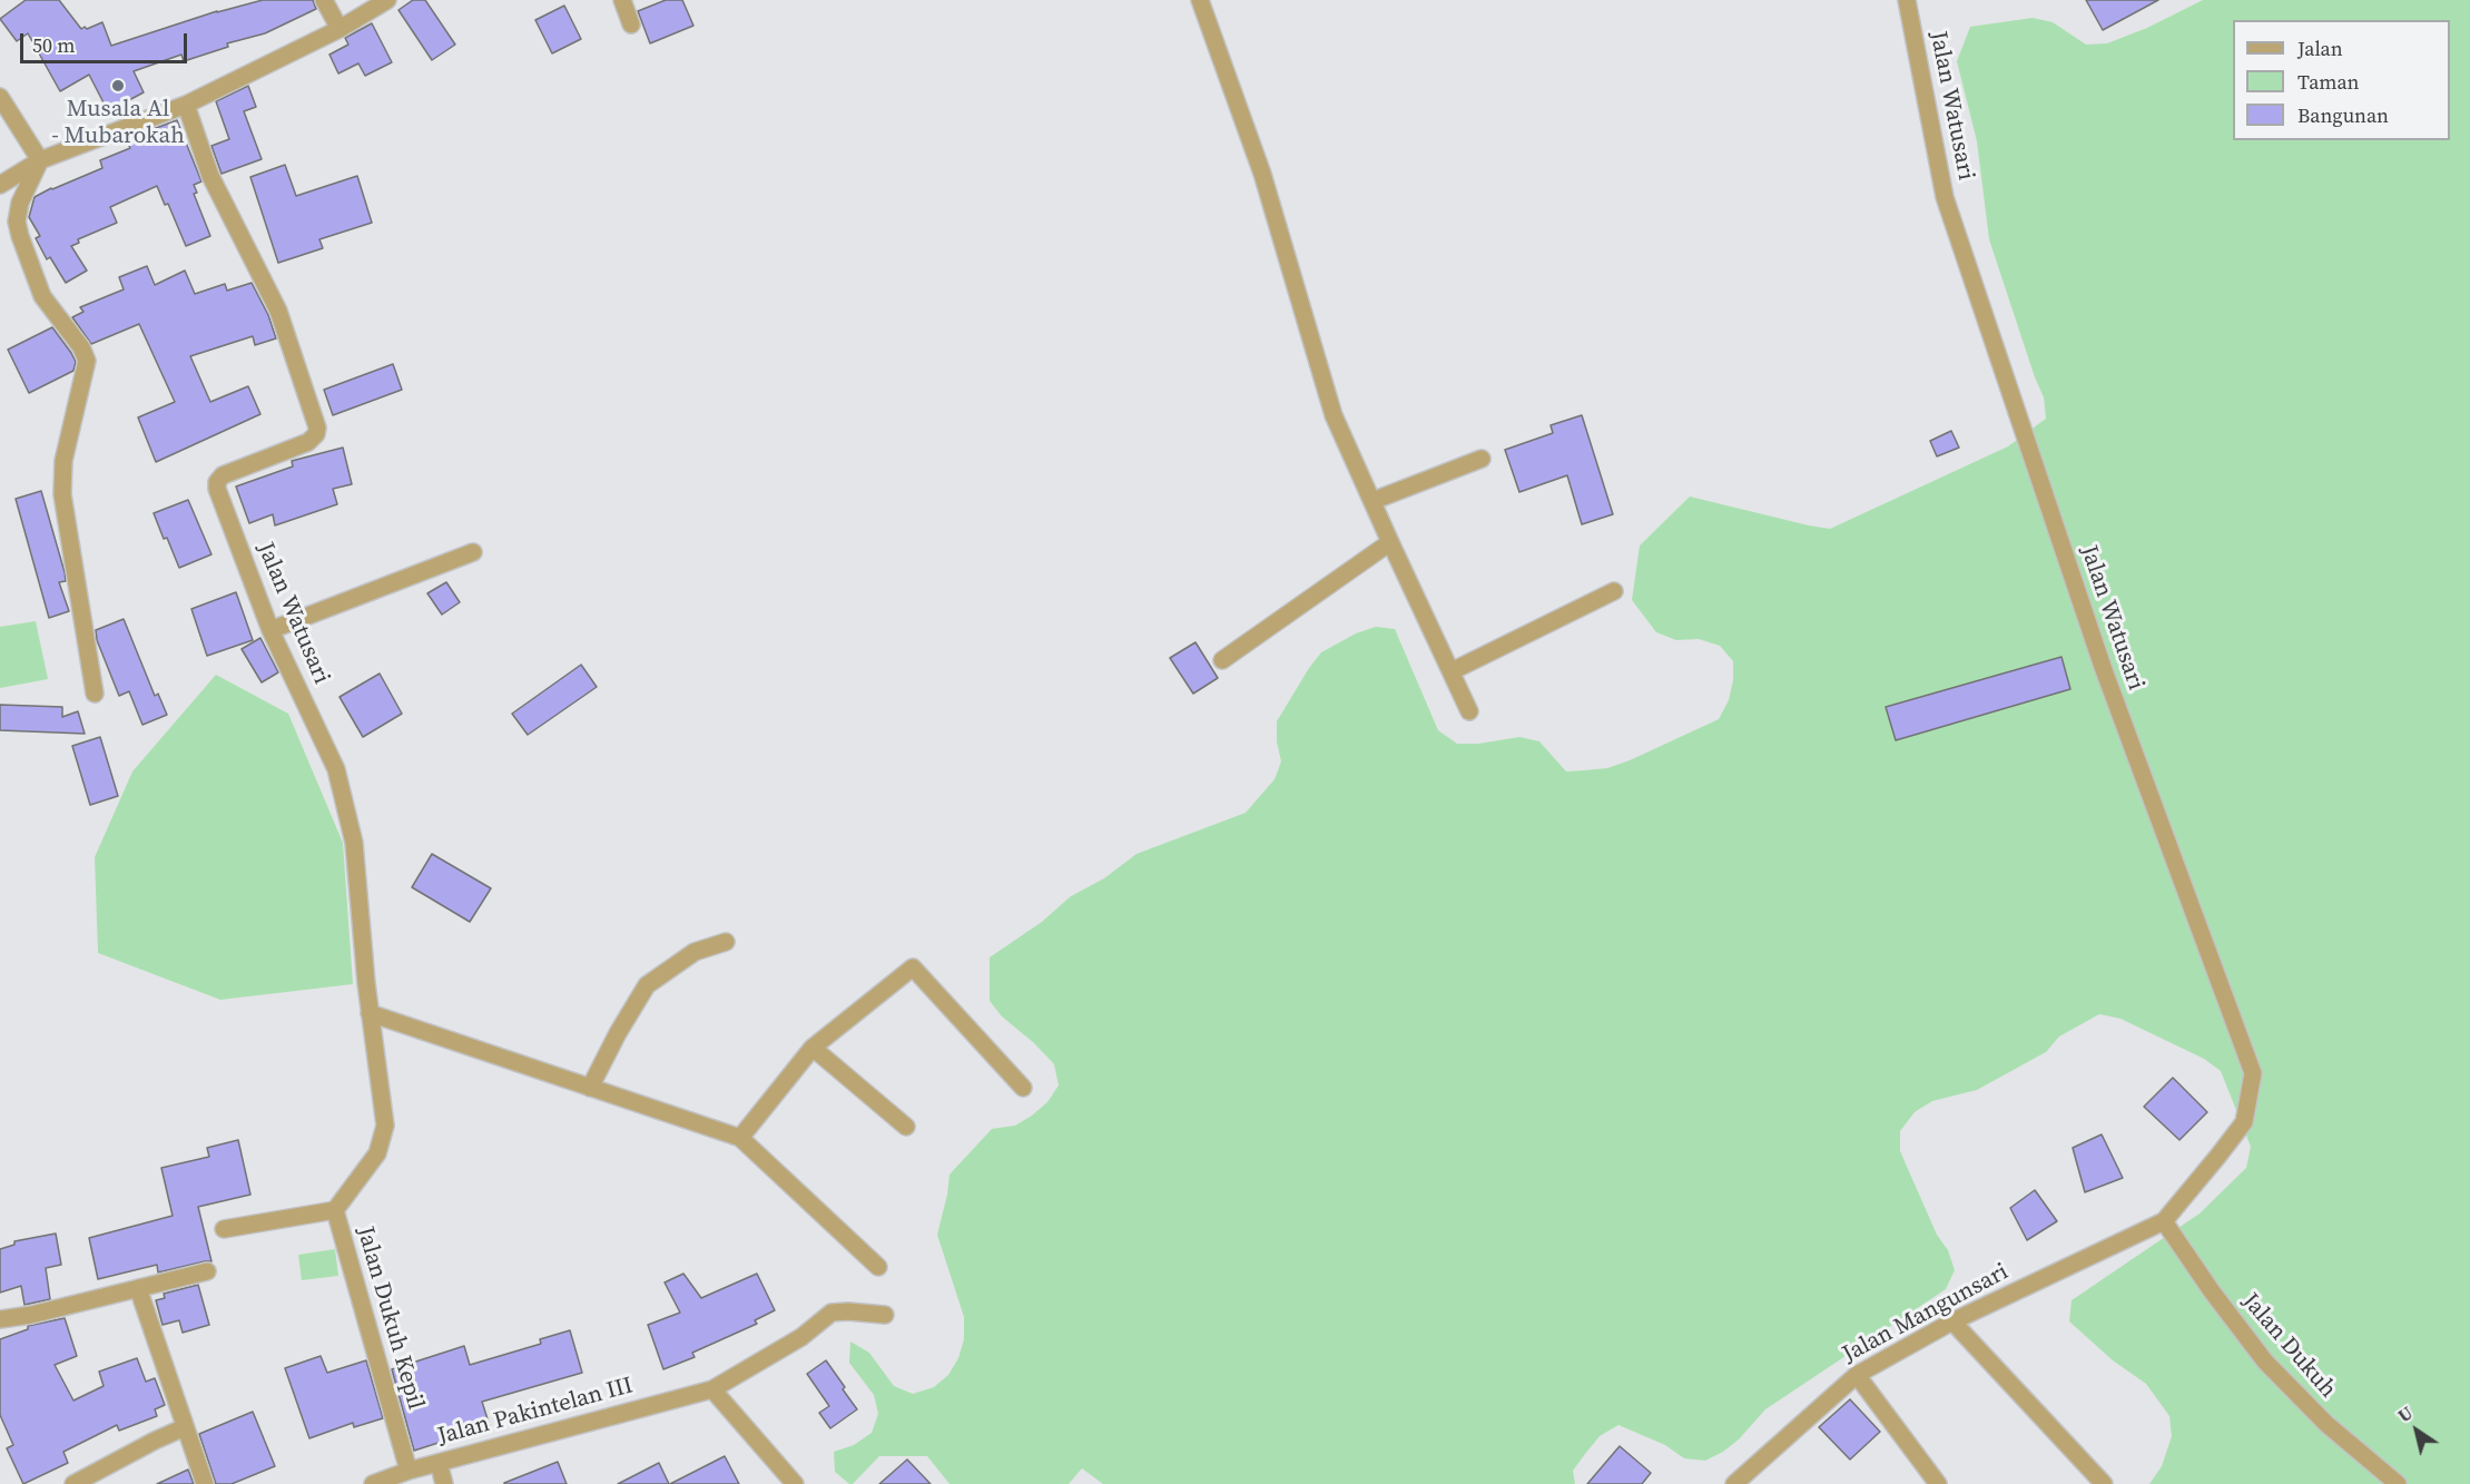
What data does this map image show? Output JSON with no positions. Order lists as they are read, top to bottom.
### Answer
{
  "streets": {
    "street": [
      "Jalan Watusari",
      "Jalan Mangunsari",
      "Jalan Dukuh Kepil",
      "Jalan Dukuh",
      "Jalan Pakintelan III"
    ]
  },
  "crossings": [
    ["Jalan Watusari", "Jalan Mangunsari"],
    ["Jalan Watusari", "Jalan Dukuh Kepil"],
    ["Jalan Watusari", "Jalan Dukuh"],
    ["Jalan Mangunsari", "Jalan Dukuh"],
    ["Jalan Dukuh Kepil", "Jalan Pakintelan III"]
  ],
  "places": ["Musala Al - Mubarokah"],
  "legend": ["Jalan", "Taman", "Bangunan"],
  "scale_bar": "50 m",
  "north": "top left"
}
